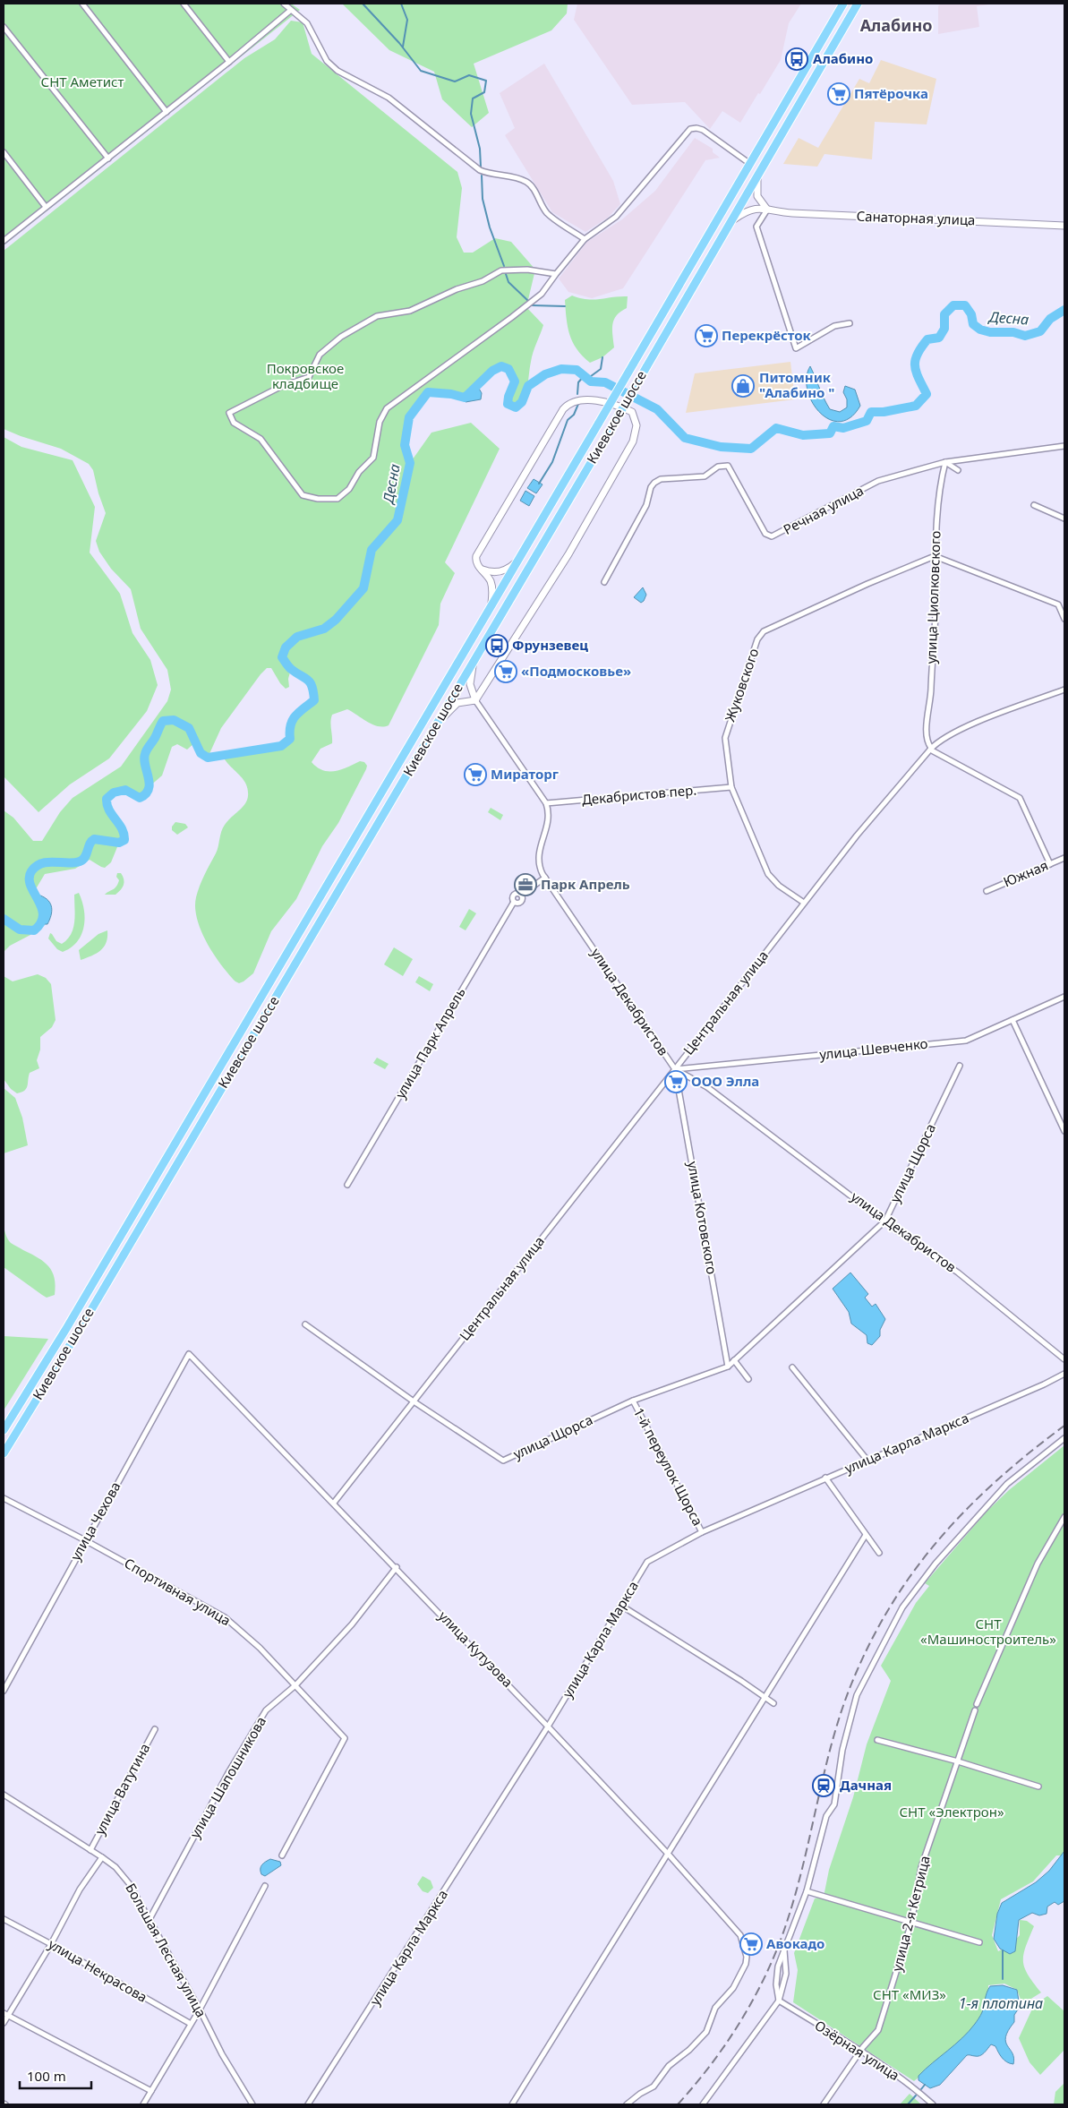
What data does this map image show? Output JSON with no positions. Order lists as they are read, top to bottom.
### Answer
{
  "streets": {
    "highway": ["Киевское шоссе"],
    "street": [
      "Санаторная улица",
      "Речная улица",
      "улица Циолковского",
      "Жуковского",
      "Декабристов пер.",
      "Южная",
      "улица Декабристов",
      "Центральная улица",
      "улица Парк Апрель",
      "улица Шевченко",
      "улица Щорса",
      "улица Котовского",
      "улица Карла Маркса",
      "1-й переулок Щорса",
      "улица Чехова",
      "Спортивная улица",
      "улица Кутузова",
      "улица Шапошникова",
      "улица Ватутина",
      "улица 2-я Кетрица",
      "Большая Лесная улица",
      "улица Некрасова",
      "Озёрная улица"
    ]
  },
  "crossings": [
    ["Санаторная улица", "Киевское шоссе"],
    ["Речная улица", "улица Циолковского"],
    ["улица Циолковского", "Жуковского"],
    ["улица Циолковского", "Центральная улица"],
    ["Жуковского", "Декабристов пер."],
    ["Жуковского", "Центральная улица"],
    ["Декабристов пер.", "улица Декабристов"],
    ["улица Декабристов", "Центральная улица"],
    ["улица Декабристов", "улица Парк Апрель"],
    ["улица Декабристов", "улица Шевченко"],
    ["улица Декабристов", "улица Щорса"],
    ["улица Декабристов", "улица Котовского"],
    ["Центральная улица", "улица Шевченко"],
    ["Центральная улица", "улица Щорса"],
    ["Центральная улица", "улица Котовского"],
    ["Центральная улица", "улица Кутузова"],
    ["улица Шевченко", "улица Котовского"],
    ["улица Щорса", "улица Котовского"],
    ["улица Щорса", "1-й переулок Щорса"],
    ["улица Карла Маркса", "1-й переулок Щорса"],
    ["улица Карла Маркса", "улица Кутузова"],
    ["улица Чехова", "Спортивная улица"],
    ["улица Чехова", "улица Кутузова"],
    ["Спортивная улица", "улица Шапошникова"],
    ["улица Кутузова", "улица Шапошникова"],
    ["улица Шапошникова", "Большая Лесная улица"],
    ["улица Ватутина", "Большая Лесная улица"],
    ["улица 2-я Кетрица", "Озёрная улица"]
  ],
  "districts": ["Алабино"],
  "water": ["Десна", "1-я плотина"],
  "parks": [
    "СНТ Аметист",
    "Покровское кладбище",
    "СНТ «Машиностроитель»",
    "СНТ «Электрон»",
    "СНТ «МИЗ»"
  ],
  "places": {
    "bus stop": ["Алабино", "Фрунзевец"],
    "supermarket": [
      "Пятёрочка",
      "Перекрёсток",
      "«Подмосковье»",
      "Мираторг",
      "ООО Элла",
      "Авокадо"
    ],
    "shop": ["Питомник \"Алабино \""],
    "office": ["Парк Апрель"],
    "station": ["Дачная"]
  },
  "scale_bar": "100 m"
}
